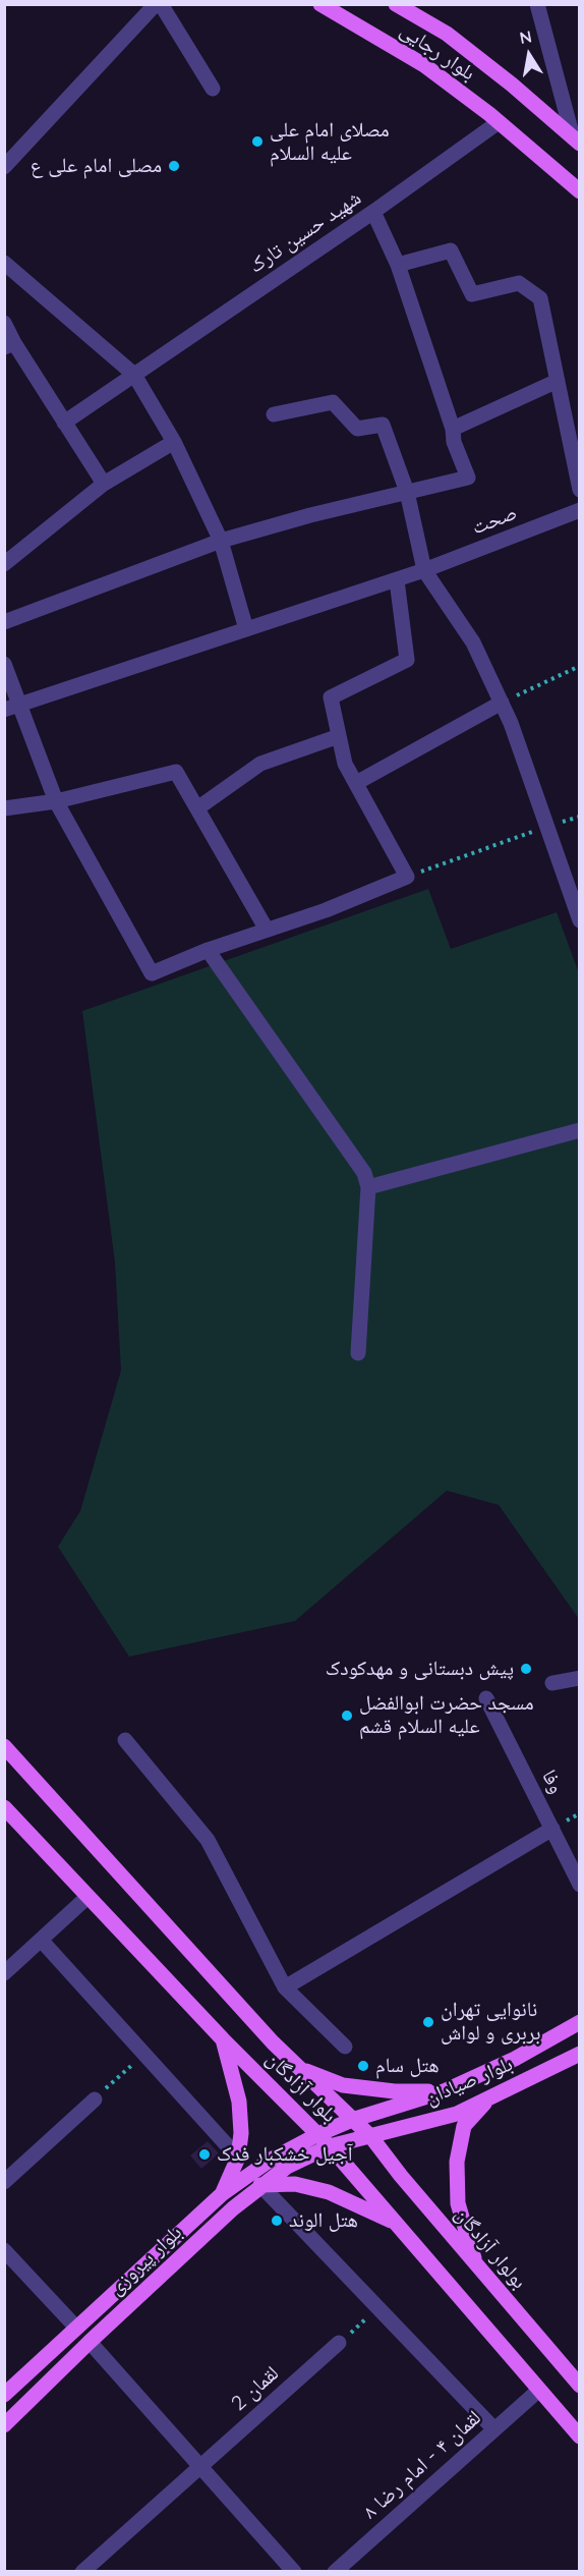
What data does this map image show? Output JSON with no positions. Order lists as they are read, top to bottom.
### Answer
{
  "streets": {
    "main road": [
      "بلوار رجایی",
      "بلوار صیادان",
      "بلوار آزادگان",
      "بولوار آزادگان",
      "بلوار پیروزی"
    ],
    "street": [
      "شهید حسین تارک",
      "صحت",
      "وفا",
      "لقمان 2",
      "لقمان ۴ - امام رضا ۸"
    ]
  },
  "crossings": [
    ["بلوار رجایی", "شهید حسین تارک"],
    ["بلوار صیادان", "بلوار آزادگان"],
    ["بلوار صیادان", "بولوار آزادگان"],
    ["بلوار صیادان", "بلوار پیروزی"],
    ["بلوار آزادگان", "بولوار آزادگان"],
    ["بلوار آزادگان", "بلوار پیروزی"],
    ["بلوار آزادگان", "لقمان ۴ - امام رضا ۸"]
  ],
  "places": [
    "مصلای امام علی علیه السلام",
    "مصلی امام علی ع",
    "پیش دبستانی و مهدکودک",
    "مسجد حضرت ابوالفضل علیه السلام قشم",
    "نانوایی تهران بربری و لواش",
    "هتل سام",
    "آجیل خشکبار فدک",
    "هتل الوند"
  ],
  "north": "top"
}
